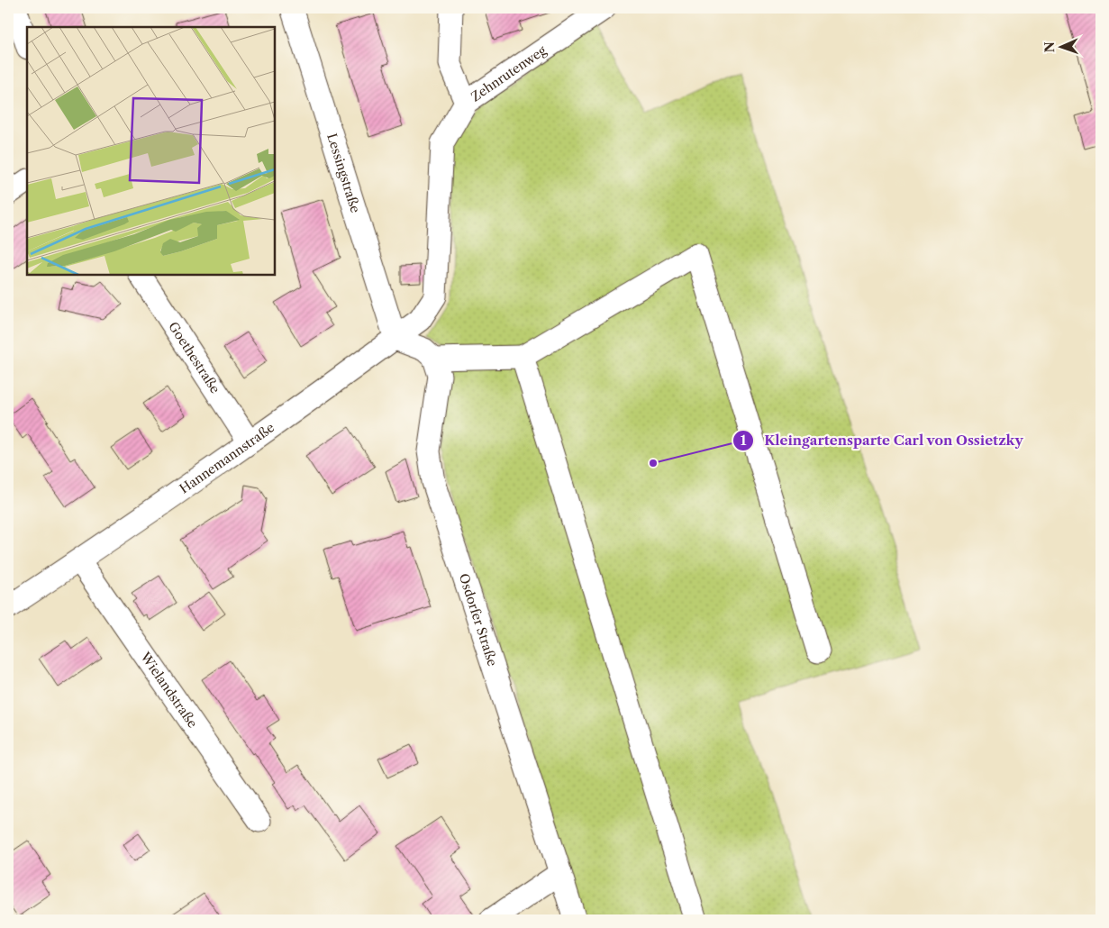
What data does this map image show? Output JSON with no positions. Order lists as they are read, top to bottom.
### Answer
{
  "streets": {
    "street": [
      "Zehnrutenweg",
      "Lessingstraße",
      "Goethestraße",
      "Hannemannstraße",
      "Osdorfer Straße",
      "Wielandstraße"
    ]
  },
  "crossings": [
    ["Zehnrutenweg", "Hannemannstraße"],
    ["Lessingstraße", "Hannemannstraße"],
    ["Goethestraße", "Hannemannstraße"],
    ["Hannemannstraße", "Wielandstraße"]
  ],
  "places": ["Kleingartensparte Carl von Ossietzky"],
  "north": "left"
}
